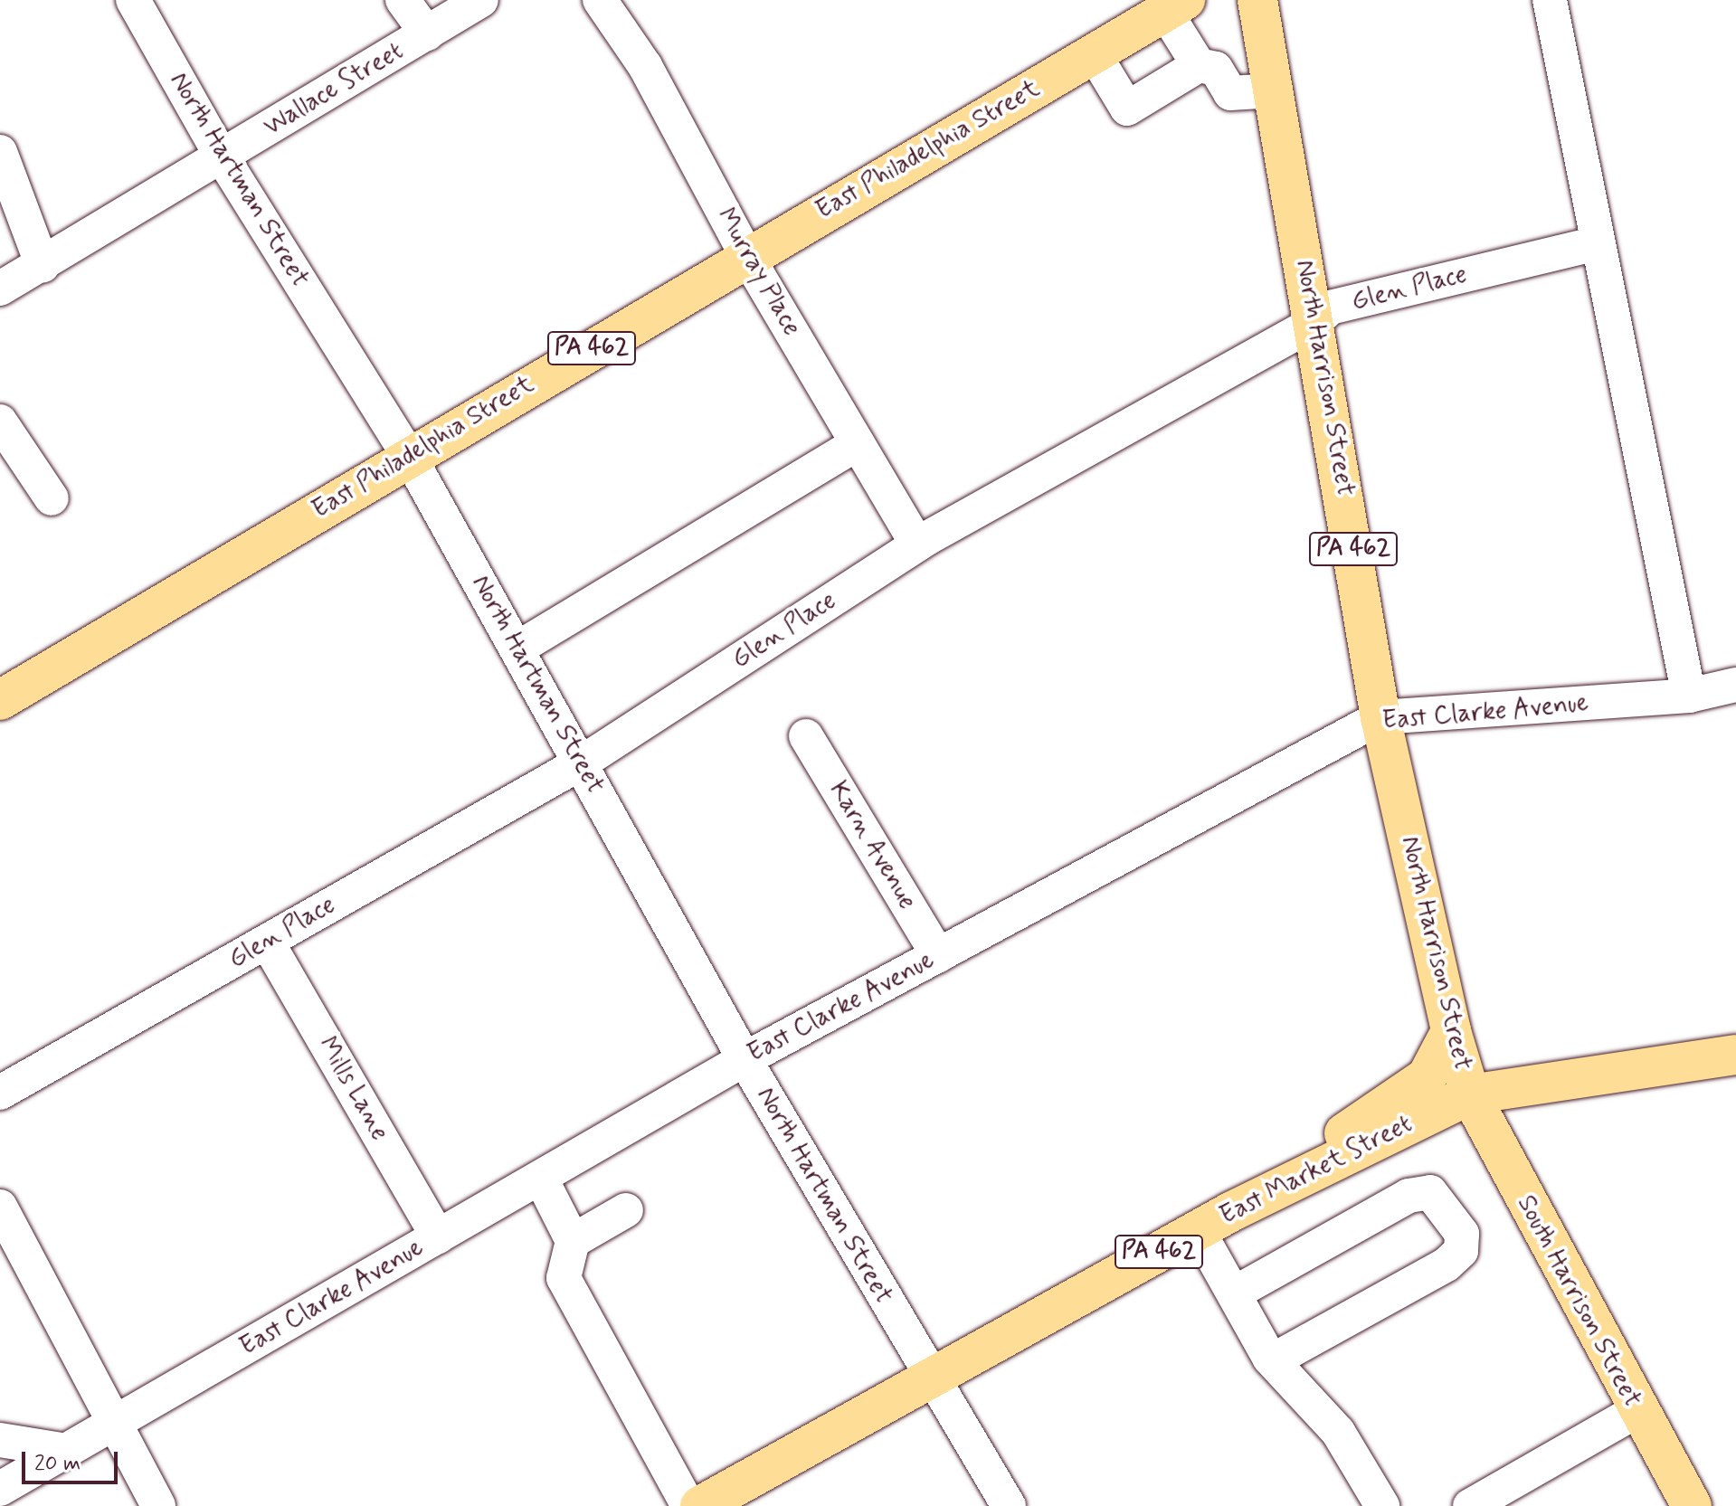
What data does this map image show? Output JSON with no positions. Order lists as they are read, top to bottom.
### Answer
{
  "streets": {
    "main road": [
      "East Philadelphia Street",
      "PA 462",
      "North Harrison Street",
      "East Market Street",
      "South Harrison Street"
    ],
    "street": [
      "Wallace Street",
      "North Hartman Street",
      "Murray Place",
      "Glen Place",
      "East Clarke Avenue",
      "Karn Avenue",
      "Mills Lane"
    ]
  },
  "crossings": [
    ["Wallace Street", "North Hartman Street"],
    ["East Philadelphia Street", "North Hartman Street"],
    ["East Philadelphia Street", "Murray Place"],
    ["North Hartman Street", "Glen Place"],
    ["North Hartman Street", "East Clarke Avenue"],
    ["North Hartman Street", "East Market Street"],
    ["Murray Place", "Glen Place"],
    ["Glen Place", "North Harrison Street"],
    ["Glen Place", "Mills Lane"],
    ["North Harrison Street", "East Clarke Avenue"],
    ["North Harrison Street", "East Market Street"],
    ["North Harrison Street", "South Harrison Street"],
    ["East Clarke Avenue", "Karn Avenue"],
    ["East Clarke Avenue", "Mills Lane"],
    ["East Market Street", "South Harrison Street"]
  ],
  "scale_bar": "20 m"
}
